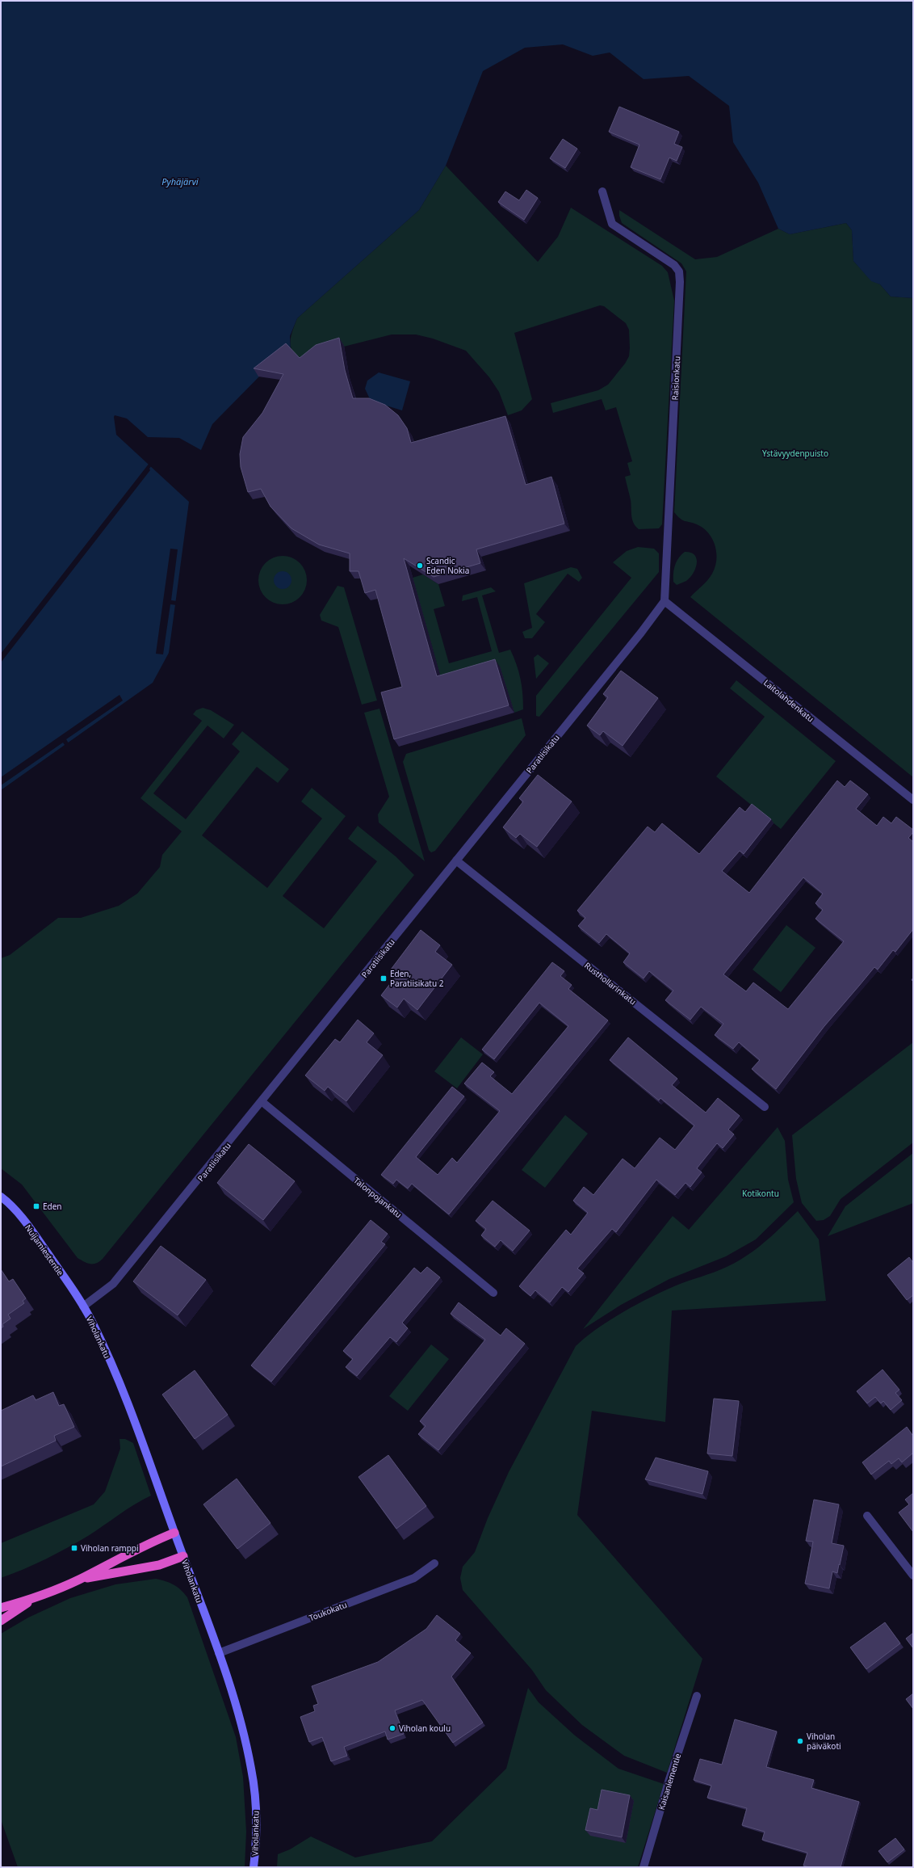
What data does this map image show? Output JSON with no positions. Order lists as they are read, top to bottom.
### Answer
{
  "streets": {
    "main road": ["Nuijamiestentie", "Viholankatu"],
    "street": [
      "Raisionkatu",
      "Laitolahdenkatu",
      "Paratiisikatu",
      "Rusthollarinkatu",
      "Talonpojankatu",
      "Toukokatu",
      "Kaisaniementie"
    ]
  },
  "crossings": [
    ["Raisionkatu", "Laitolahdenkatu"],
    ["Raisionkatu", "Paratiisikatu"],
    ["Laitolahdenkatu", "Paratiisikatu"],
    ["Paratiisikatu", "Rusthollarinkatu"],
    ["Paratiisikatu", "Talonpojankatu"],
    ["Paratiisikatu", "Nuijamiestentie"],
    ["Paratiisikatu", "Viholankatu"],
    ["Nuijamiestentie", "Viholankatu"],
    ["Viholankatu", "Toukokatu"]
  ],
  "water": ["Pyhäjärvi"],
  "parks": ["Ystävyydenpuisto", "Kotikontu"],
  "places": {
    "other": ["Scandic Eden Nokia", "Viholan koulu", "Viholan päiväkoti"],
    "transit": ["Eden, Paratiisikatu 2", "Eden", "Viholan ramppi"]
  }
}
